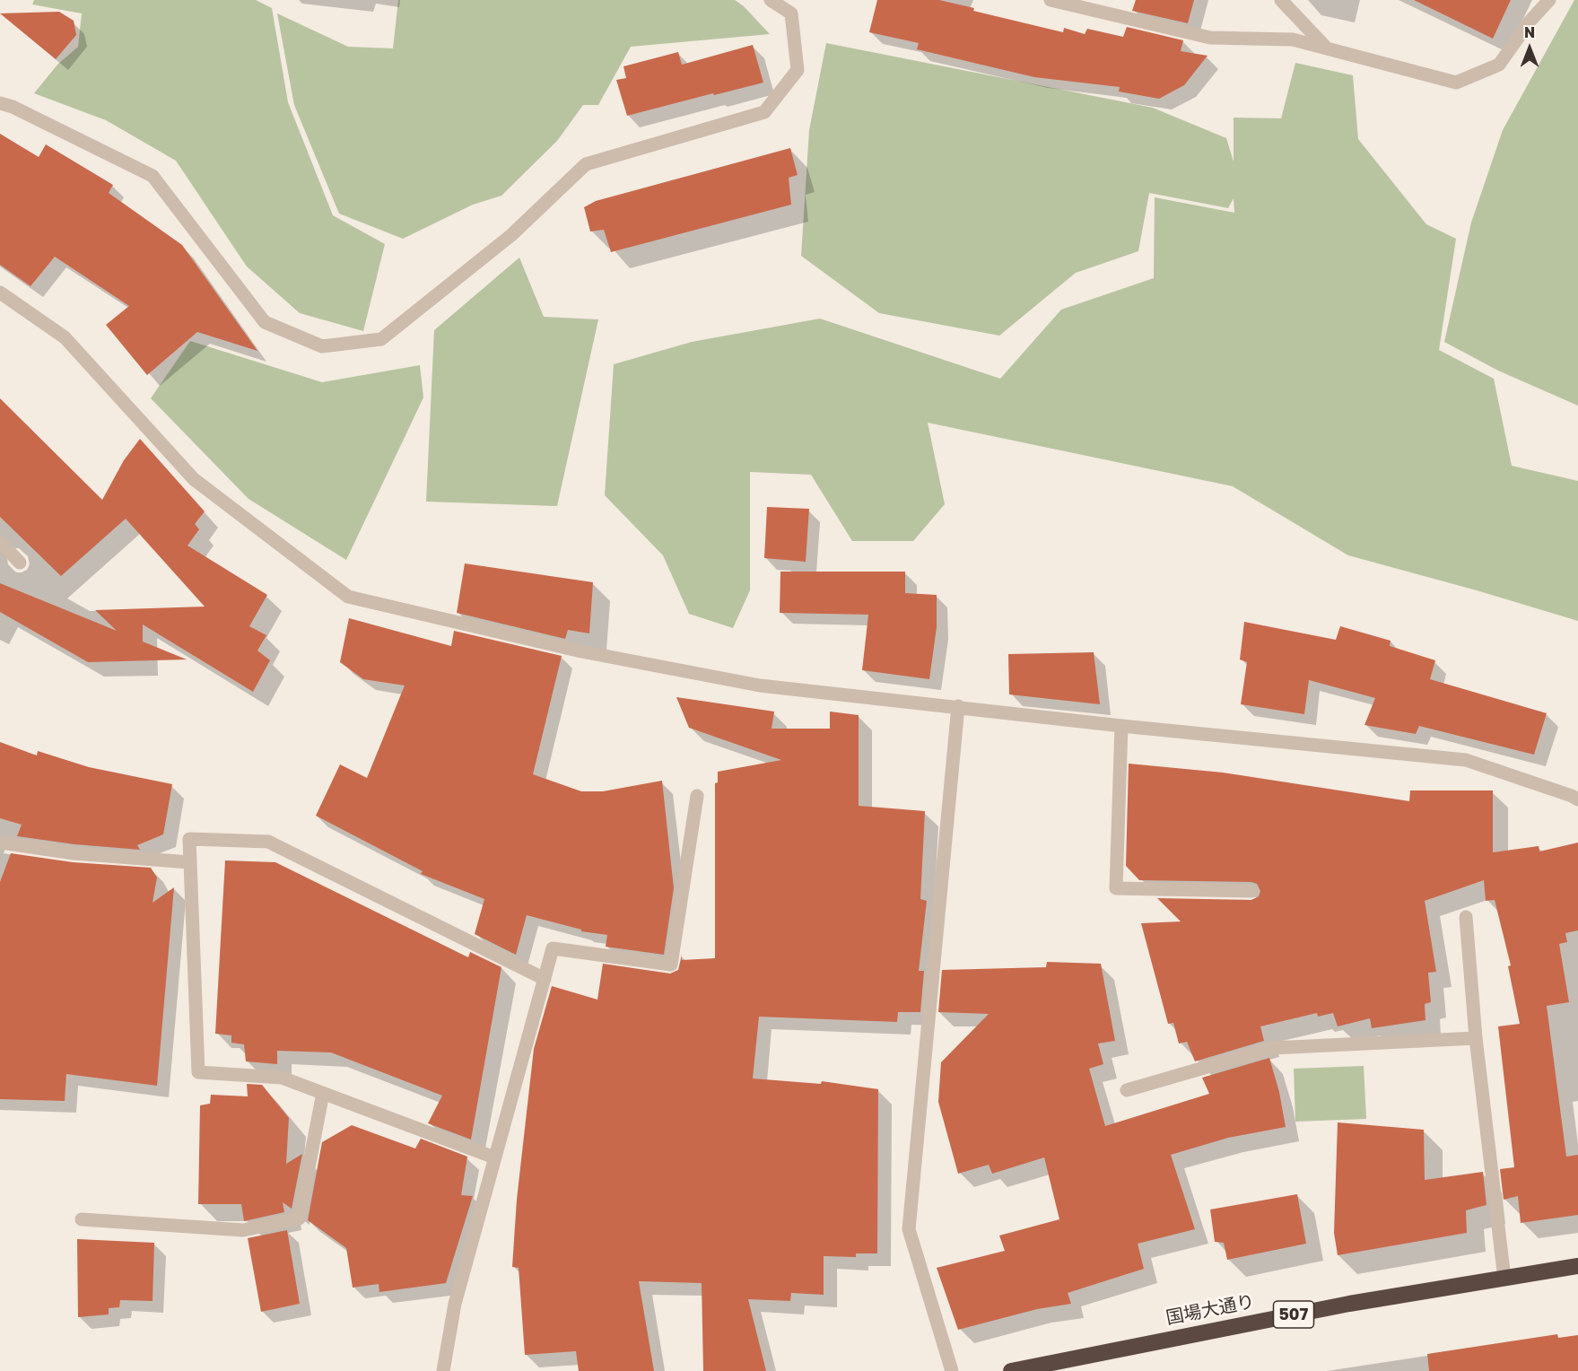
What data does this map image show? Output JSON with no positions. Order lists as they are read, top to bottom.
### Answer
{
  "streets": {
    "highway": ["国場大通り", "507"]
  },
  "north": "top"
}
